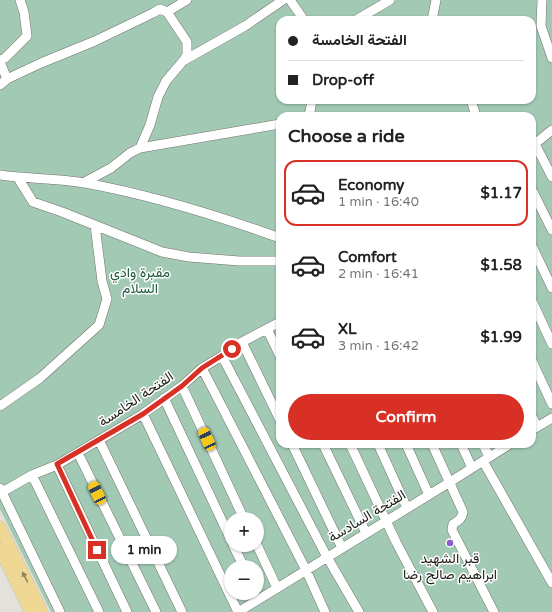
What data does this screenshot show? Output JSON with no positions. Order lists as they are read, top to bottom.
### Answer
{
  "streets": {
    "street": ["الفتحة الخامسة", "الفتحة السادسة"]
  },
  "parks": ["مقبرة وادي السلام"],
  "places": ["قبر الشهيد ابراهيم صالح رضا"],
  "page": {
    "banner": ["الفتحة الخامسة", "Drop-off"],
    "heading": "Choose a ride",
    "list": [
      {
        "name": "Economy",
        "note": "1 min · 16:40",
        "value": "$1.17"
      },
      {
        "name": "Comfort",
        "note": "2 min · 16:41",
        "value": "$1.58"
      },
      {
        "name": "XL",
        "note": "3 min · 16:42",
        "value": "$1.99"
      }
    ],
    "buttons": "Confirm",
    "map_buttons": ["+", "−"],
    "bubble": "1 min"
  }
}
